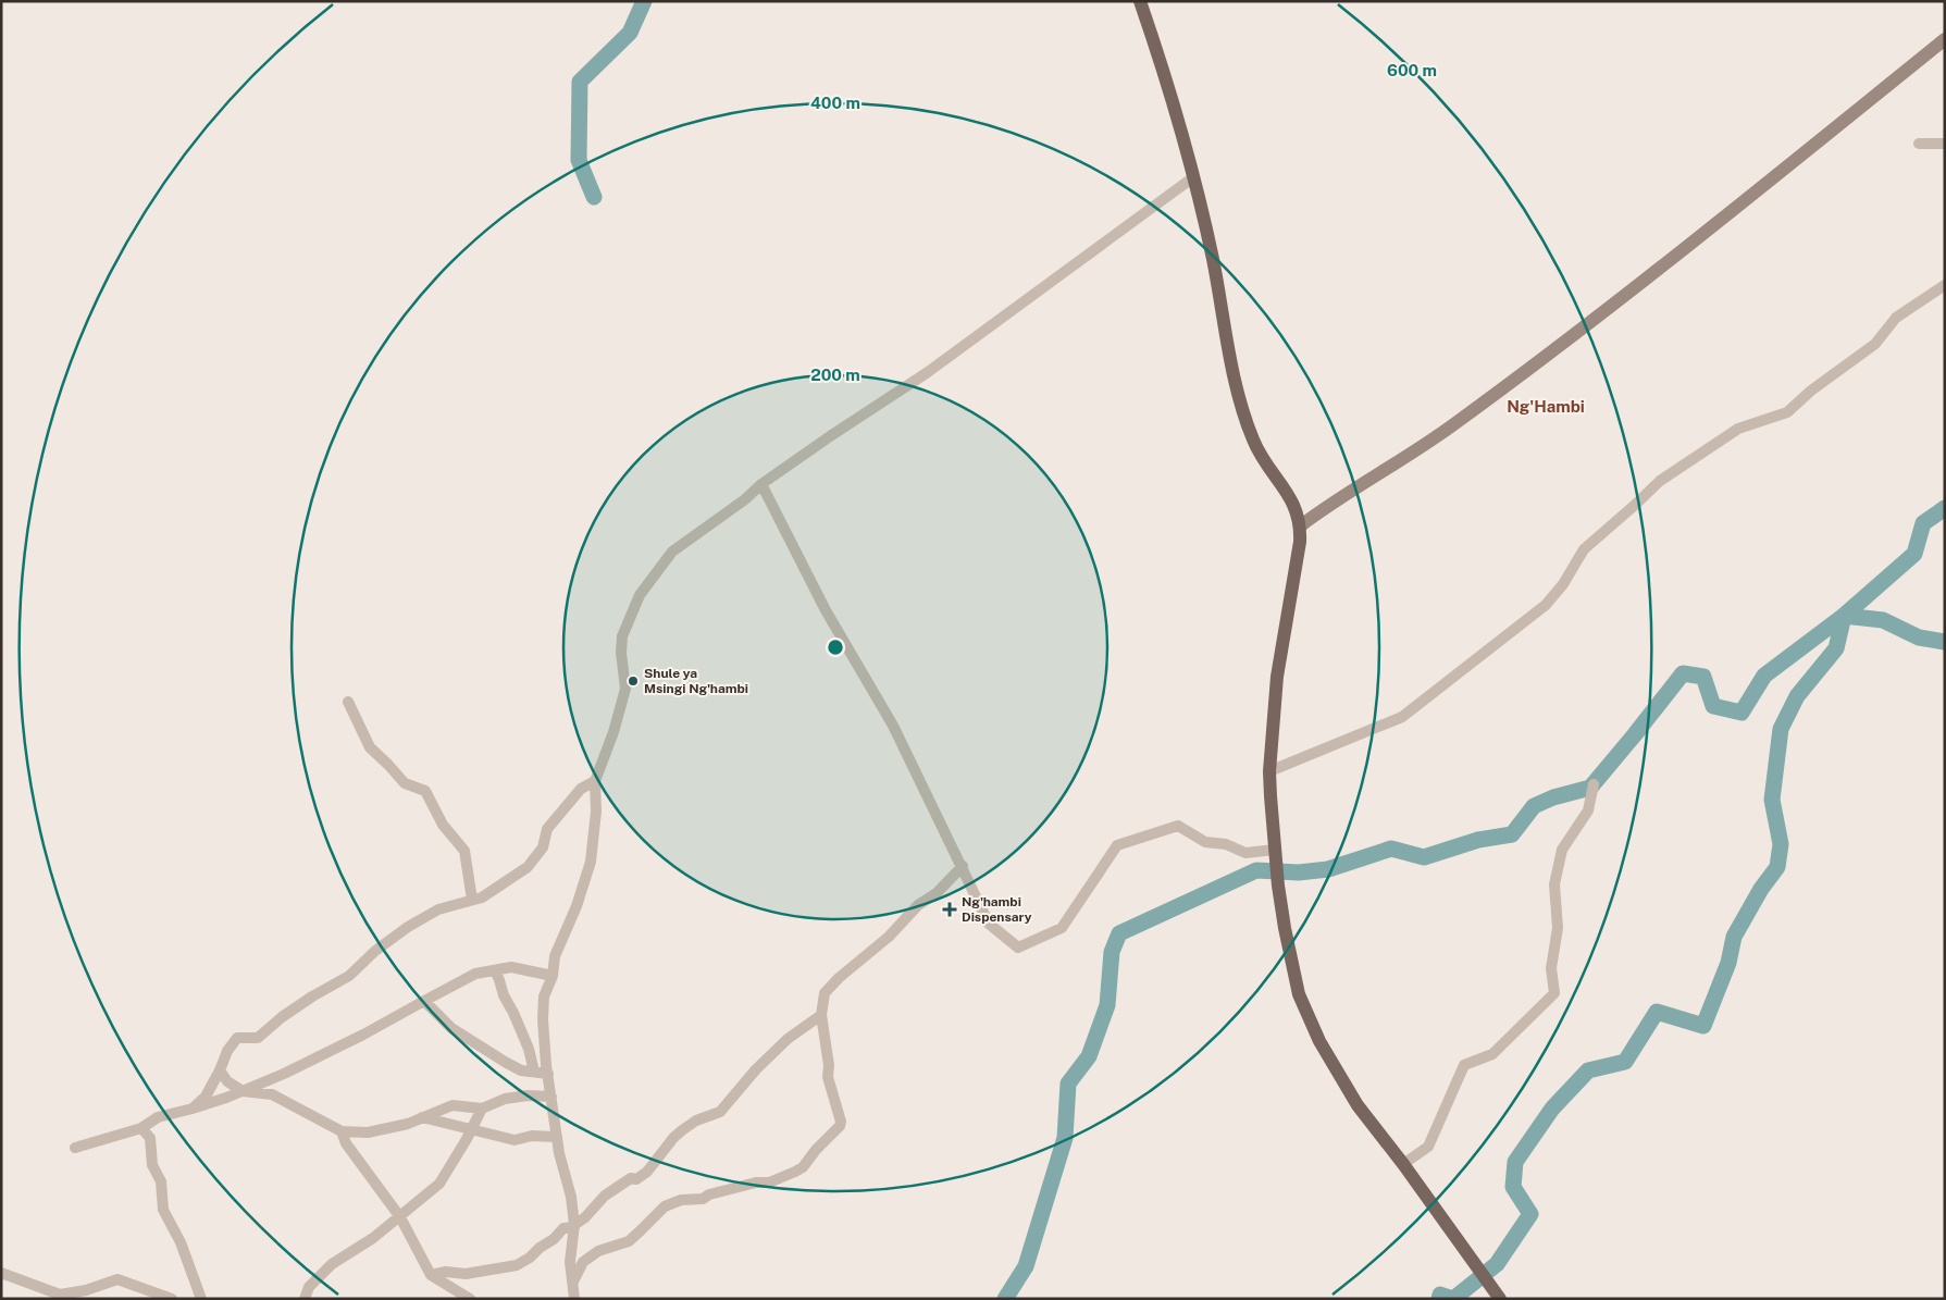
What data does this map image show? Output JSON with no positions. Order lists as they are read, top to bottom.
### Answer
{
  "districts": ["Ng'Hambi"],
  "places": {
    "other": ["Shule ya Msingi Ng'hambi"],
    "health": ["Ng'hambi Dispensary"]
  },
  "rings": ["600 m", "400 m", "200 m"]
}
